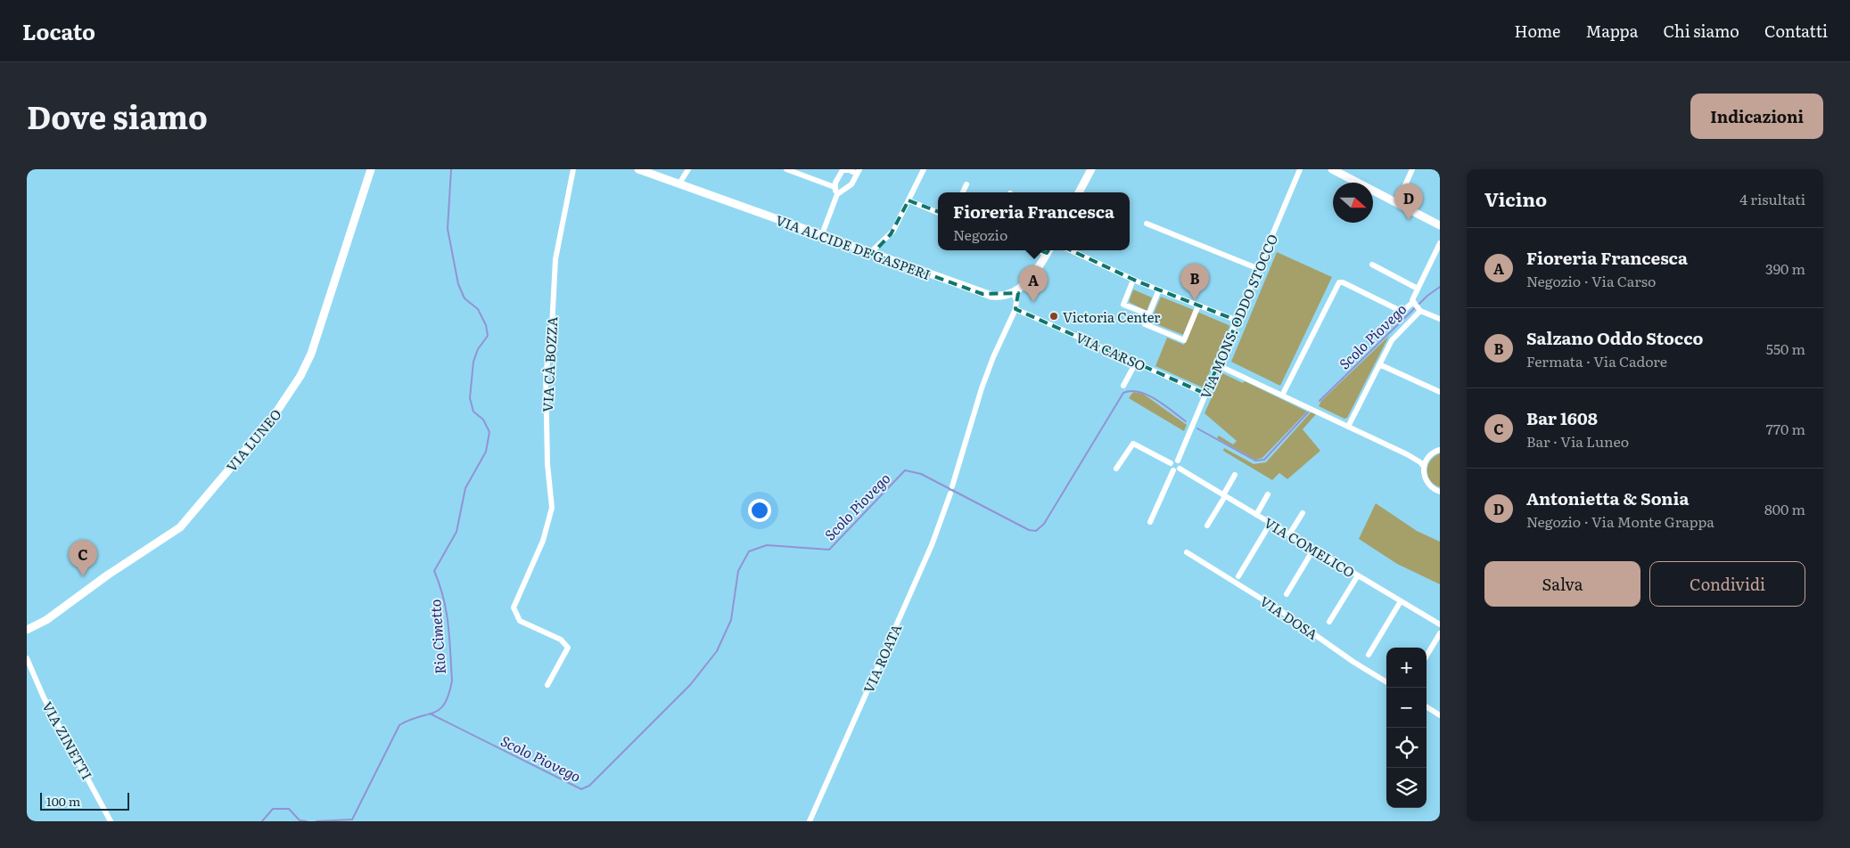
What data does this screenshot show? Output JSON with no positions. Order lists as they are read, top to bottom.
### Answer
{
  "streets": {
    "street": [
      "VIA ALCIDE DE GASPERI",
      "VIA MONS. ODDO STOCCO",
      "VIA CARSO",
      "VIA CÀ BOZZA",
      "VIA LUNEO",
      "VIA COMELICO",
      "VIA DOSA",
      "VIA ROATA",
      "VIA ZINETTI"
    ]
  },
  "crossings": [
    ["VIA MONS. ODDO STOCCO", "VIA CARSO"],
    ["VIA MONS. ODDO STOCCO", "VIA COMELICO"]
  ],
  "water": ["Scolo Piovego", "Rio Cimetto"],
  "places": ["Victoria Center"],
  "scale_bar": "100 m",
  "north": "right",
  "page": {
    "header": "Locato",
    "nav": [
      "Home",
      "Mappa",
      "Chi siamo",
      "Contatti"
    ],
    "title": "Dove siamo",
    "buttons": [
      "Indicazioni",
      ["Salva", "Condividi"]
    ],
    "heading": ["Vicino", "4 risultati"],
    "pins": [
      "D",
      "B",
      "A",
      "C"
    ],
    "popup": ["Fioreria Francesca", "Negozio"],
    "list": [
      {
        "mark": "A",
        "name": "Fioreria Francesca",
        "note": "Negozio · Via Carso",
        "value": "390 m"
      },
      {
        "mark": "B",
        "name": "Salzano Oddo Stocco",
        "note": "Fermata · Via Cadore",
        "value": "550 m"
      },
      {
        "mark": "C",
        "name": "Bar 1608",
        "note": "Bar · Via Luneo",
        "value": "770 m"
      },
      {
        "mark": "D",
        "name": "Antonietta & Sonia",
        "note": "Negozio · Via Monte Grappa",
        "value": "800 m"
      }
    ],
    "map_buttons": ["+", "−"],
    "scale": "100 m"
  }
}
